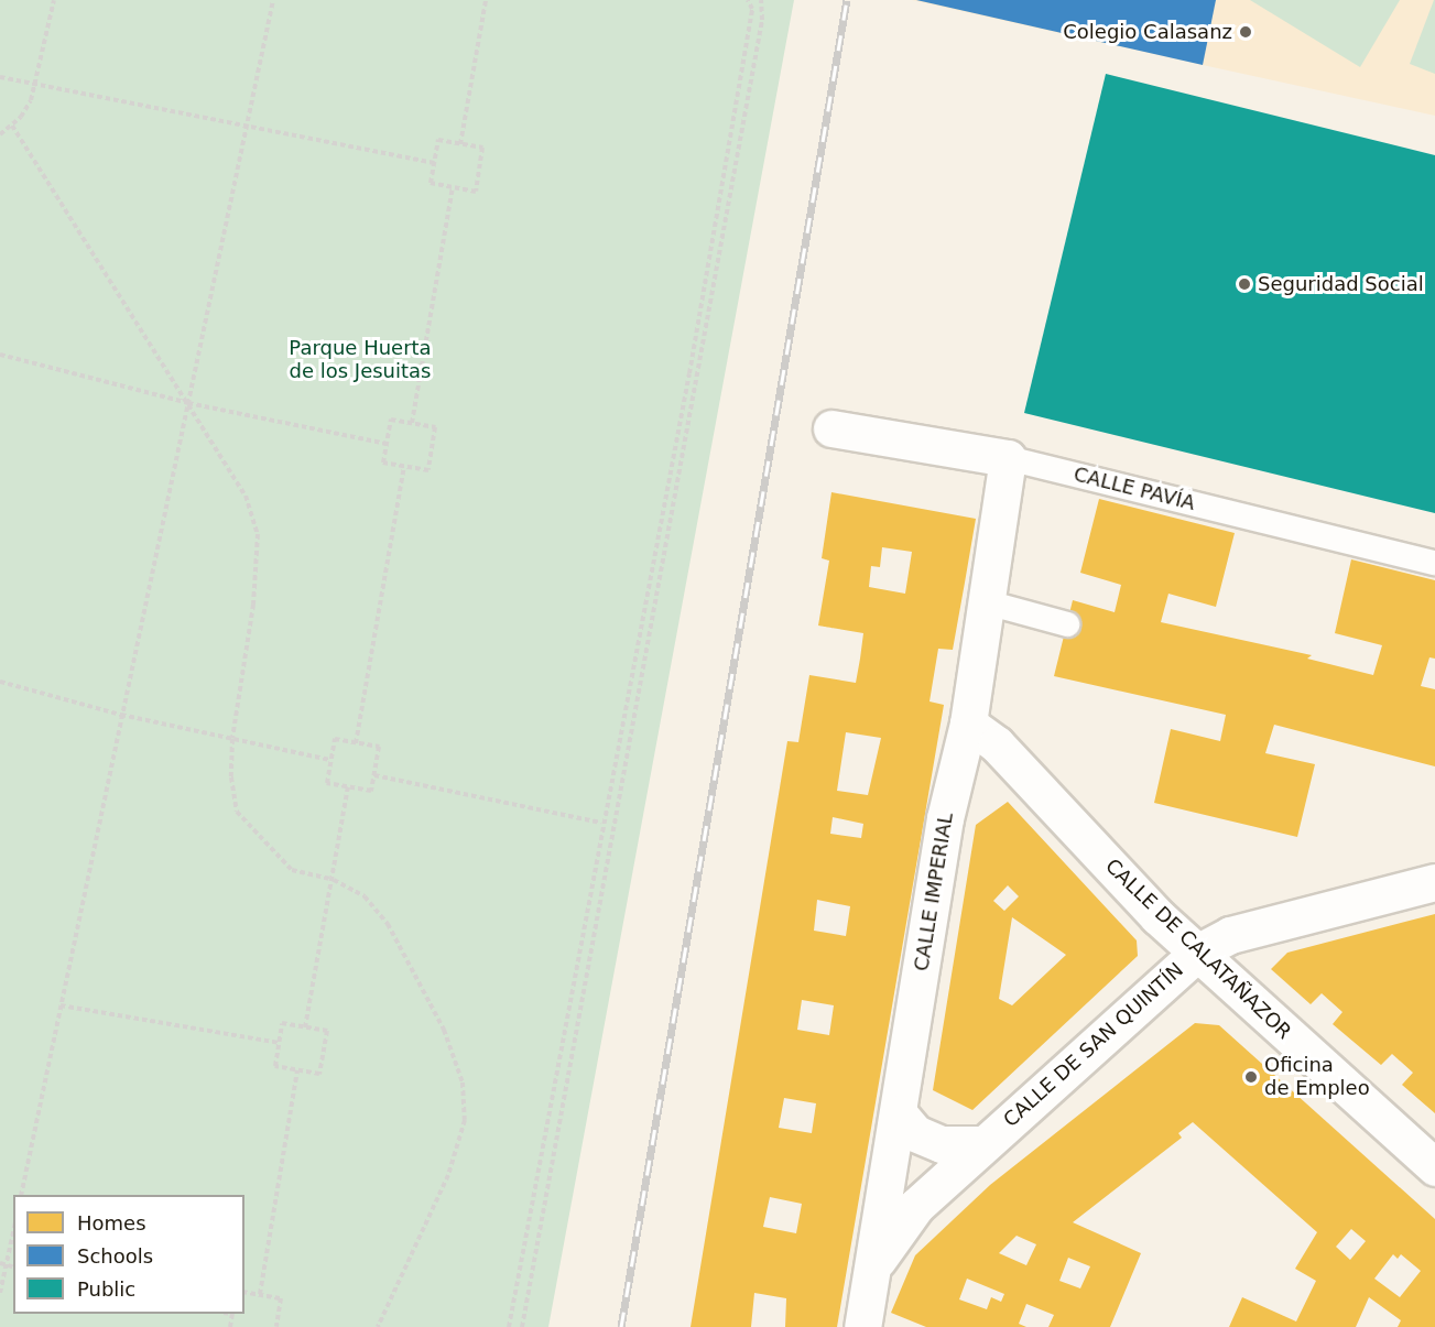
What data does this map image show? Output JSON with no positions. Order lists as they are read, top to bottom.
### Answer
{
  "streets": {
    "street": [
      "CALLE PAVÍA",
      "CALLE IMPERIAL",
      "CALLE DE CALATAÑAZOR",
      "CALLE DE SAN QUINTÍN"
    ]
  },
  "crossings": [
    ["CALLE PAVÍA", "CALLE IMPERIAL"],
    ["CALLE IMPERIAL", "CALLE DE CALATAÑAZOR"],
    ["CALLE IMPERIAL", "CALLE DE SAN QUINTÍN"],
    ["CALLE DE CALATAÑAZOR", "CALLE DE SAN QUINTÍN"]
  ],
  "parks": ["Parque Huerta de los Jesuitas"],
  "places": ["Colegio Calasanz", "Seguridad Social", "Oficina de Empleo"],
  "legend": ["Homes", "Schools", "Public"]
}
